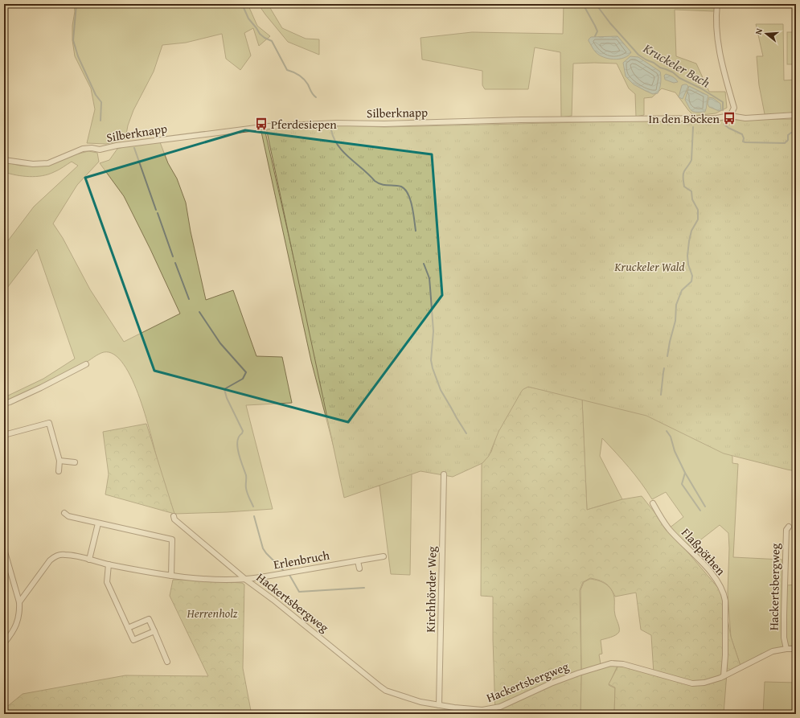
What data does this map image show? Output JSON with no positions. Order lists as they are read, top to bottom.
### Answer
{
  "streets": {
    "street": [
      "Silberknapp",
      "Flaßpöthen",
      "Erlenbruch",
      "Hackertsbergweg",
      "Kirchhörder Weg"
    ]
  },
  "crossings": [
    ["Flaßpöthen", "Hackertsbergweg"],
    ["Erlenbruch", "Hackertsbergweg"],
    ["Hackertsbergweg", "Kirchhörder Weg"]
  ],
  "water": ["Kruckeler Bach"],
  "parks": ["Kruckeler Wald", "Herrenholz"],
  "places": {
    "bus stop": ["In den Böcken", "Pferdesiepen"]
  },
  "north": "left"
}
